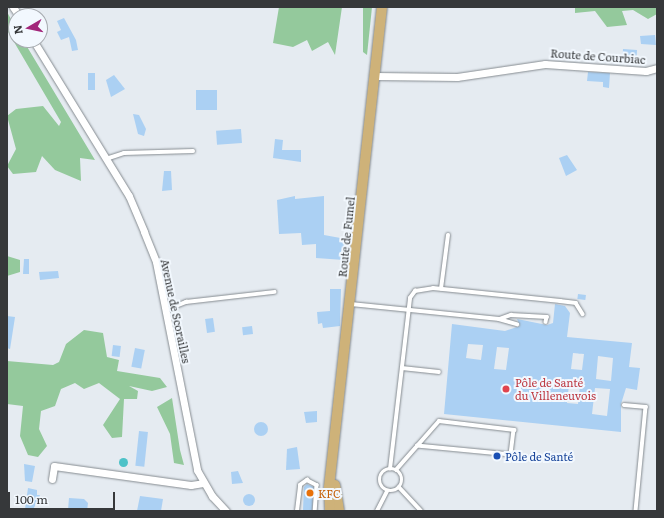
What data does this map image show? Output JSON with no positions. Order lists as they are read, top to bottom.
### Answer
{
  "streets": {
    "main road": ["Route de Fumel"],
    "street": ["Route de Courbiac", "Avenue de Scorailles"]
  },
  "crossings": [
    ["Route de Courbiac", "Route de Fumel"]
  ],
  "places": ["Pôle de Santé du Villeneuvois", "Pôle de Santé", "KFC"],
  "scale_bar": "100 m",
  "north": "left"
}
